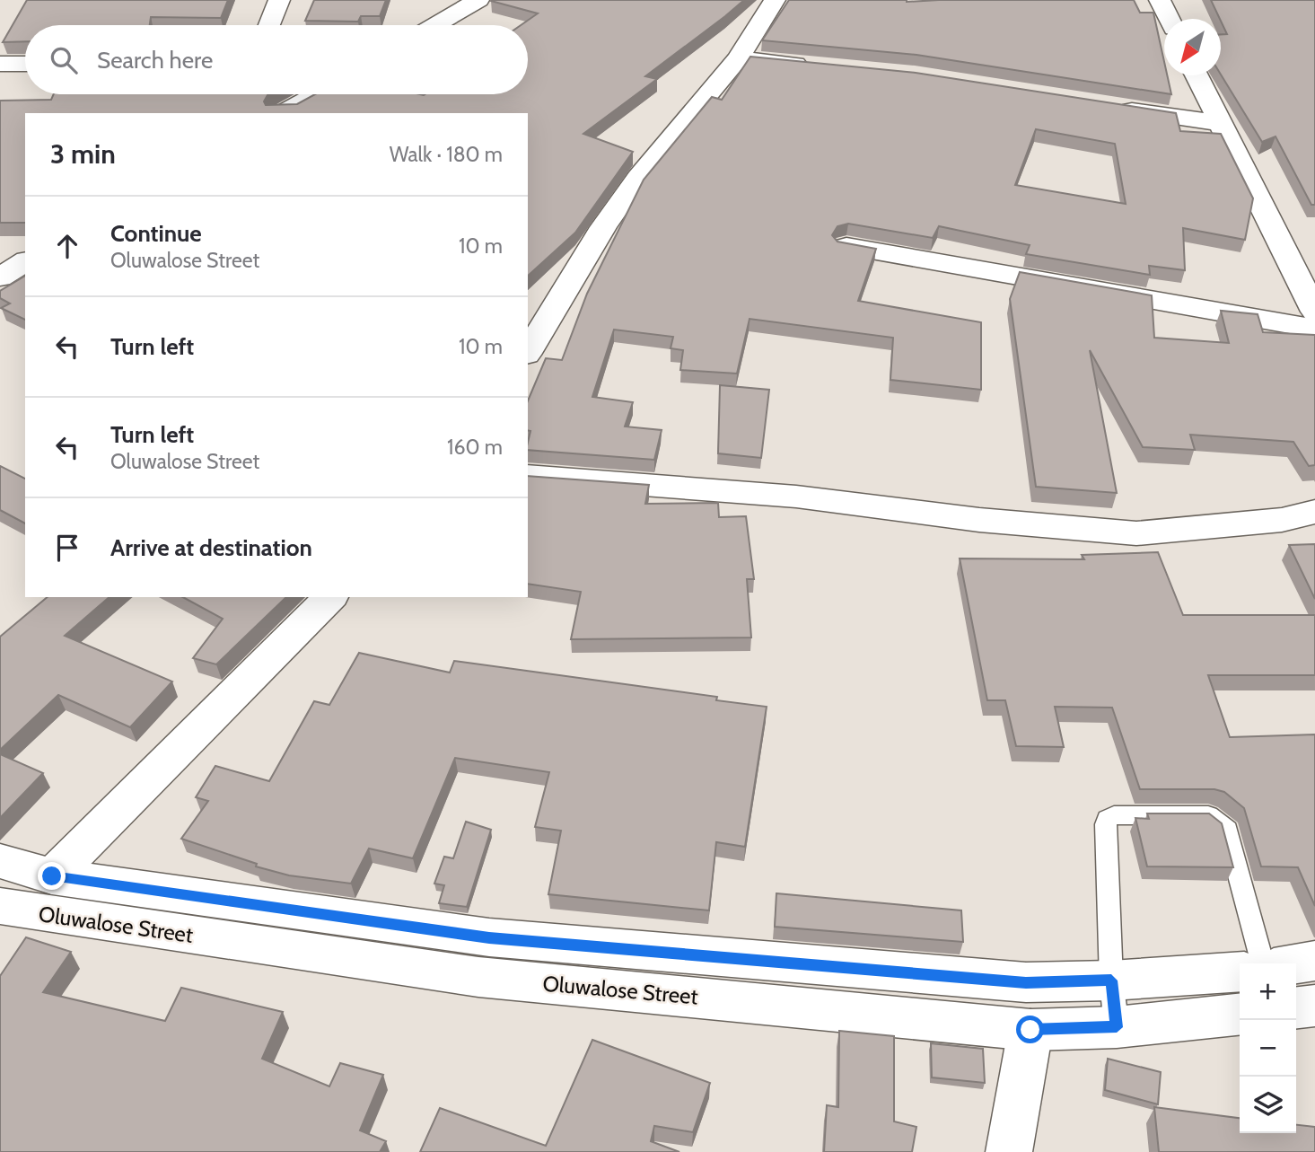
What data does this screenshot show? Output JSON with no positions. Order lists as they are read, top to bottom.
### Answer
{
  "streets": {
    "street": ["Oluwalose Street"]
  },
  "north": "bottom left",
  "page": {
    "search": "Search here",
    "heading": ["3 min", "Walk · 180 m"],
    "list": [
      ["Continue", "Oluwalose Street", "10 m"],
      ["Turn left", "10 m"],
      ["Turn left", "Oluwalose Street", "160 m"],
      "Arrive at destination"
    ],
    "map_buttons": ["+", "−"]
  }
}
